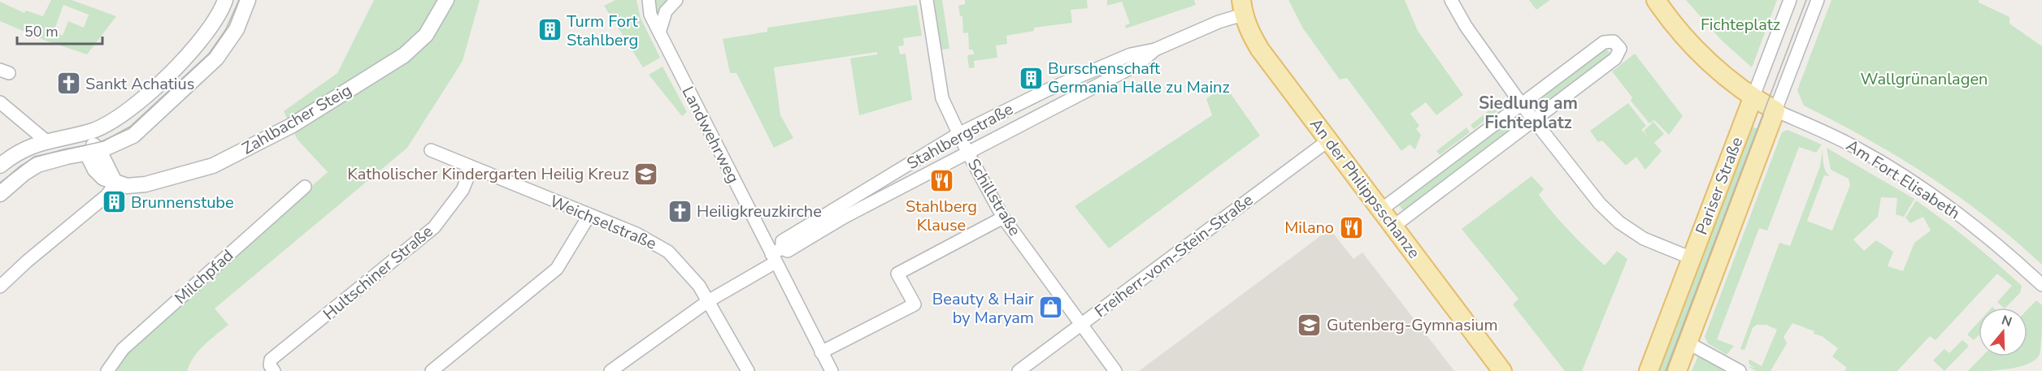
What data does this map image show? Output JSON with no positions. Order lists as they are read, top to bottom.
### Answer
{
  "streets": {
    "main road": ["Pariser Straße", "An der Philippsschanze"],
    "street": [
      "Zahlbacher Steig",
      "Landwehrweg",
      "Stahlbergstraße",
      "Am Fort Elisabeth",
      "Schillstraße",
      "Weichselstraße",
      "Freiherr-vom-Stein-Straße",
      "Hultschiner Straße",
      "Milchpfad"
    ]
  },
  "crossings": [
    ["Landwehrweg", "Stahlbergstraße"],
    ["Stahlbergstraße", "An der Philippsschanze"],
    ["Stahlbergstraße", "Schillstraße"],
    ["Am Fort Elisabeth", "Pariser Straße"],
    ["An der Philippsschanze", "Freiherr-vom-Stein-Straße"],
    ["Schillstraße", "Freiherr-vom-Stein-Straße"],
    ["Weichselstraße", "Hultschiner Straße"]
  ],
  "districts": ["Siedlung am Fichteplatz"],
  "parks": ["Fichteplatz", "Wallgrünanlagen"],
  "places": {
    "building": ["Turm Fort Stahlberg", "Burschenschaft Germania Halle zu Mainz", "Brunnenstube"],
    "church": ["Sankt Achatius", "Heiligkreuzkirche"],
    "school or university": ["Katholischer Kindergarten Heilig Kreuz", "Gutenberg-Gymnasium"],
    "restaurant": ["Stahlberg Klause", "Milano"],
    "shop": ["Beauty & Hair by Maryam"]
  },
  "scale_bar": "50 m",
  "north": "top"
}
